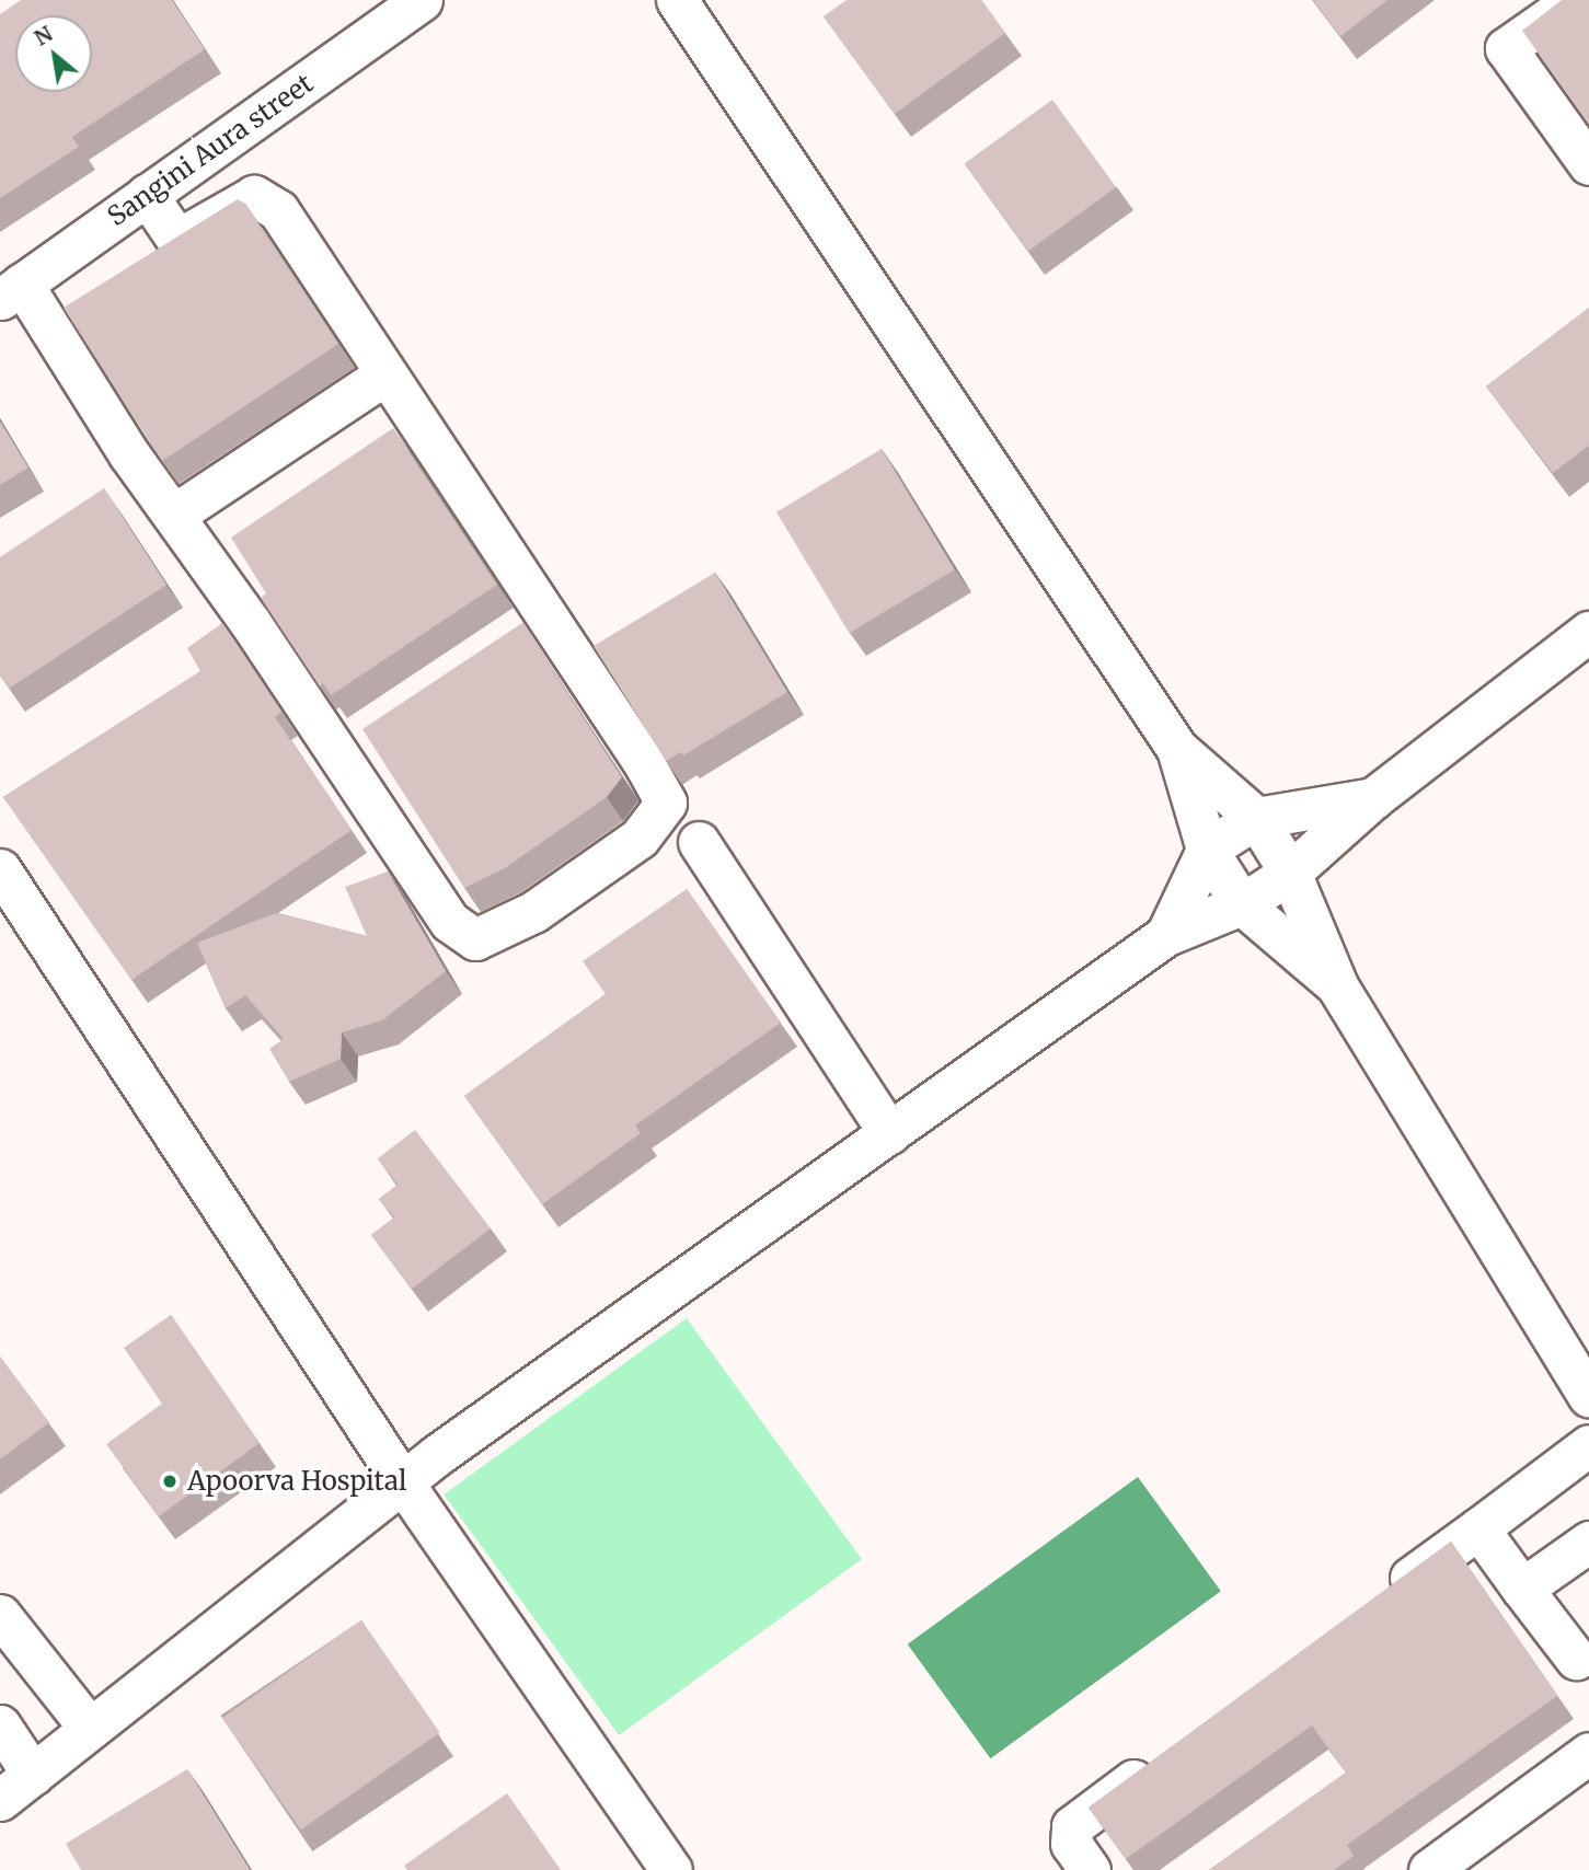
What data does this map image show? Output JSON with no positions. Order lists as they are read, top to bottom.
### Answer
{
  "streets": {
    "street": ["Sangini Aura street"]
  },
  "places": ["Apoorva Hospital"],
  "north": "top left"
}
